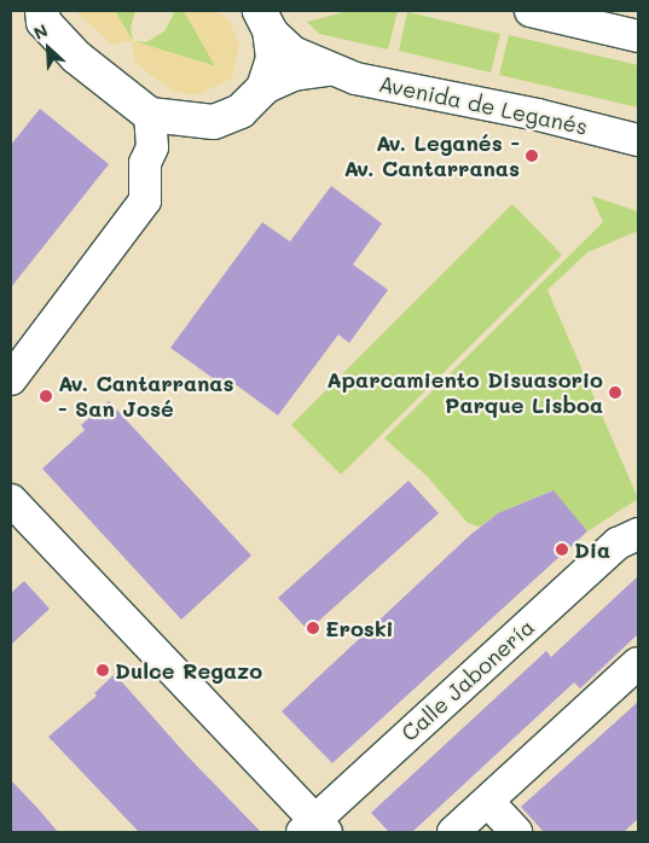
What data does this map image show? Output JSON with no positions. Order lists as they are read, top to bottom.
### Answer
{
  "streets": {
    "street": ["Avenida de Leganés", "Calle Jabonería"]
  },
  "places": [
    "Av. Leganés - Av. Cantarranas",
    "Aparcamiento Disuasorio Parque Lisboa",
    "Av. Cantarranas - San José",
    "Dia",
    "Eroski",
    "Dulce Regazo"
  ],
  "north": "top left"
}
